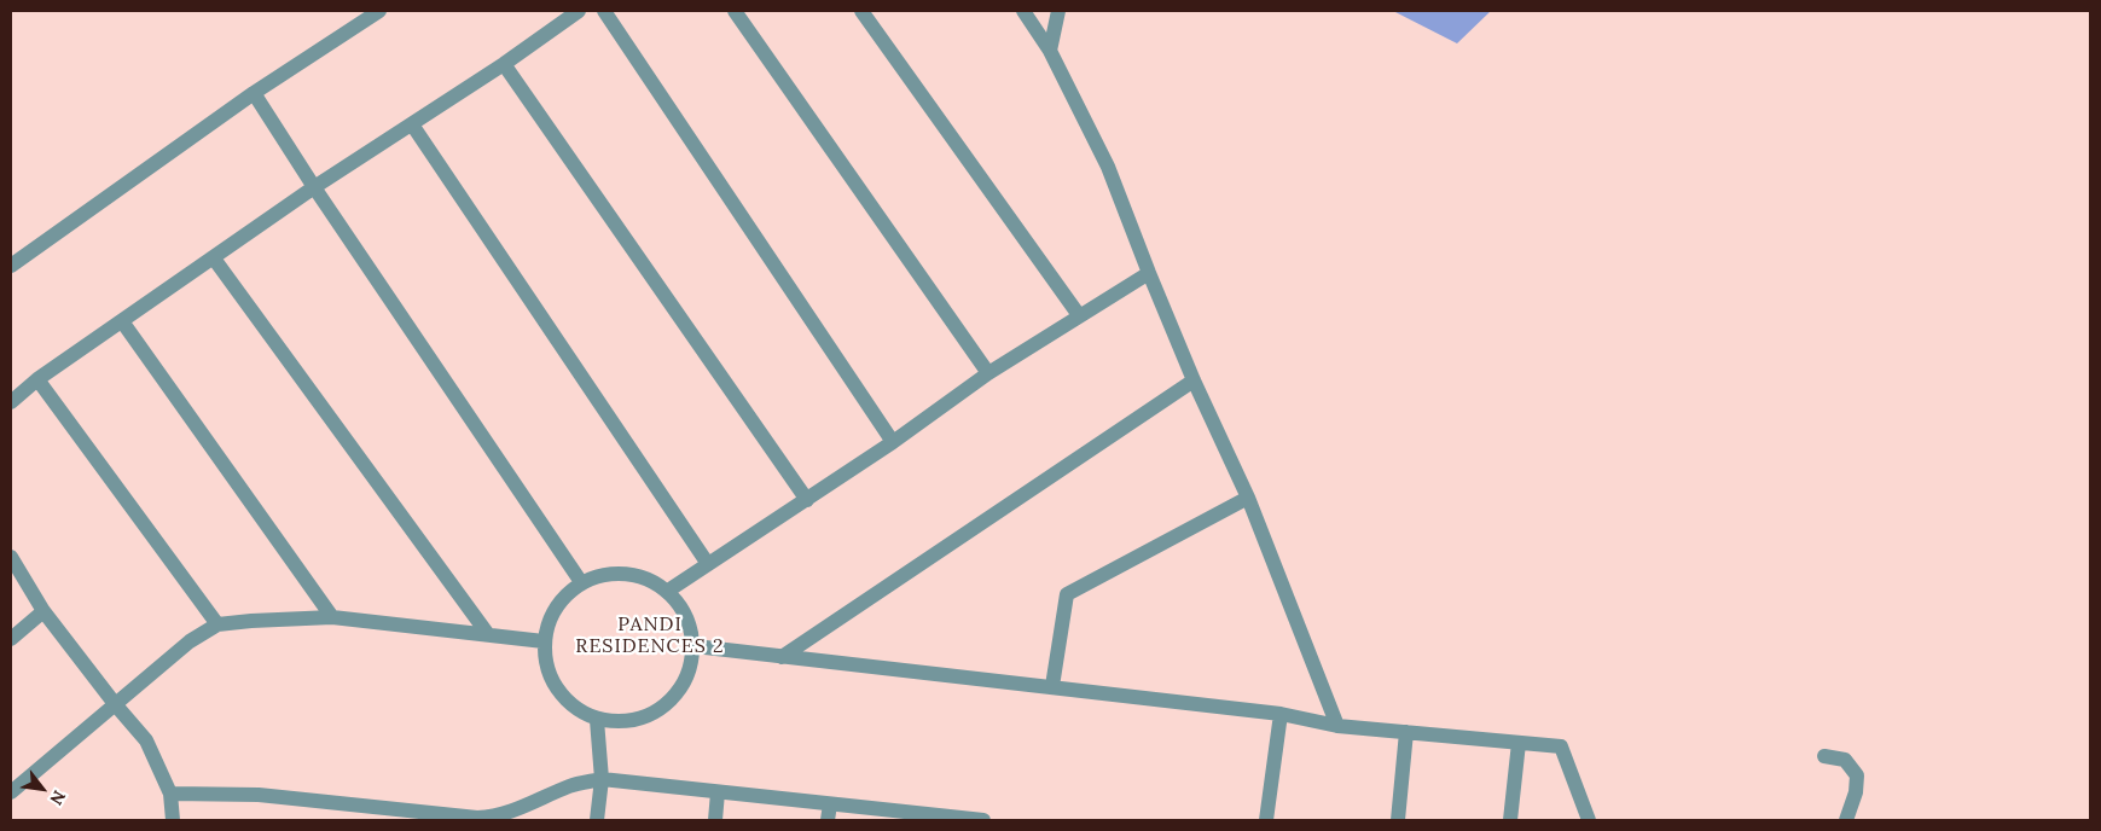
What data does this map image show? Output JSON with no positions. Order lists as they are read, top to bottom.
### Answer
{
  "districts": ["PANDI RESIDENCES 2"],
  "north": "bottom right"
}
